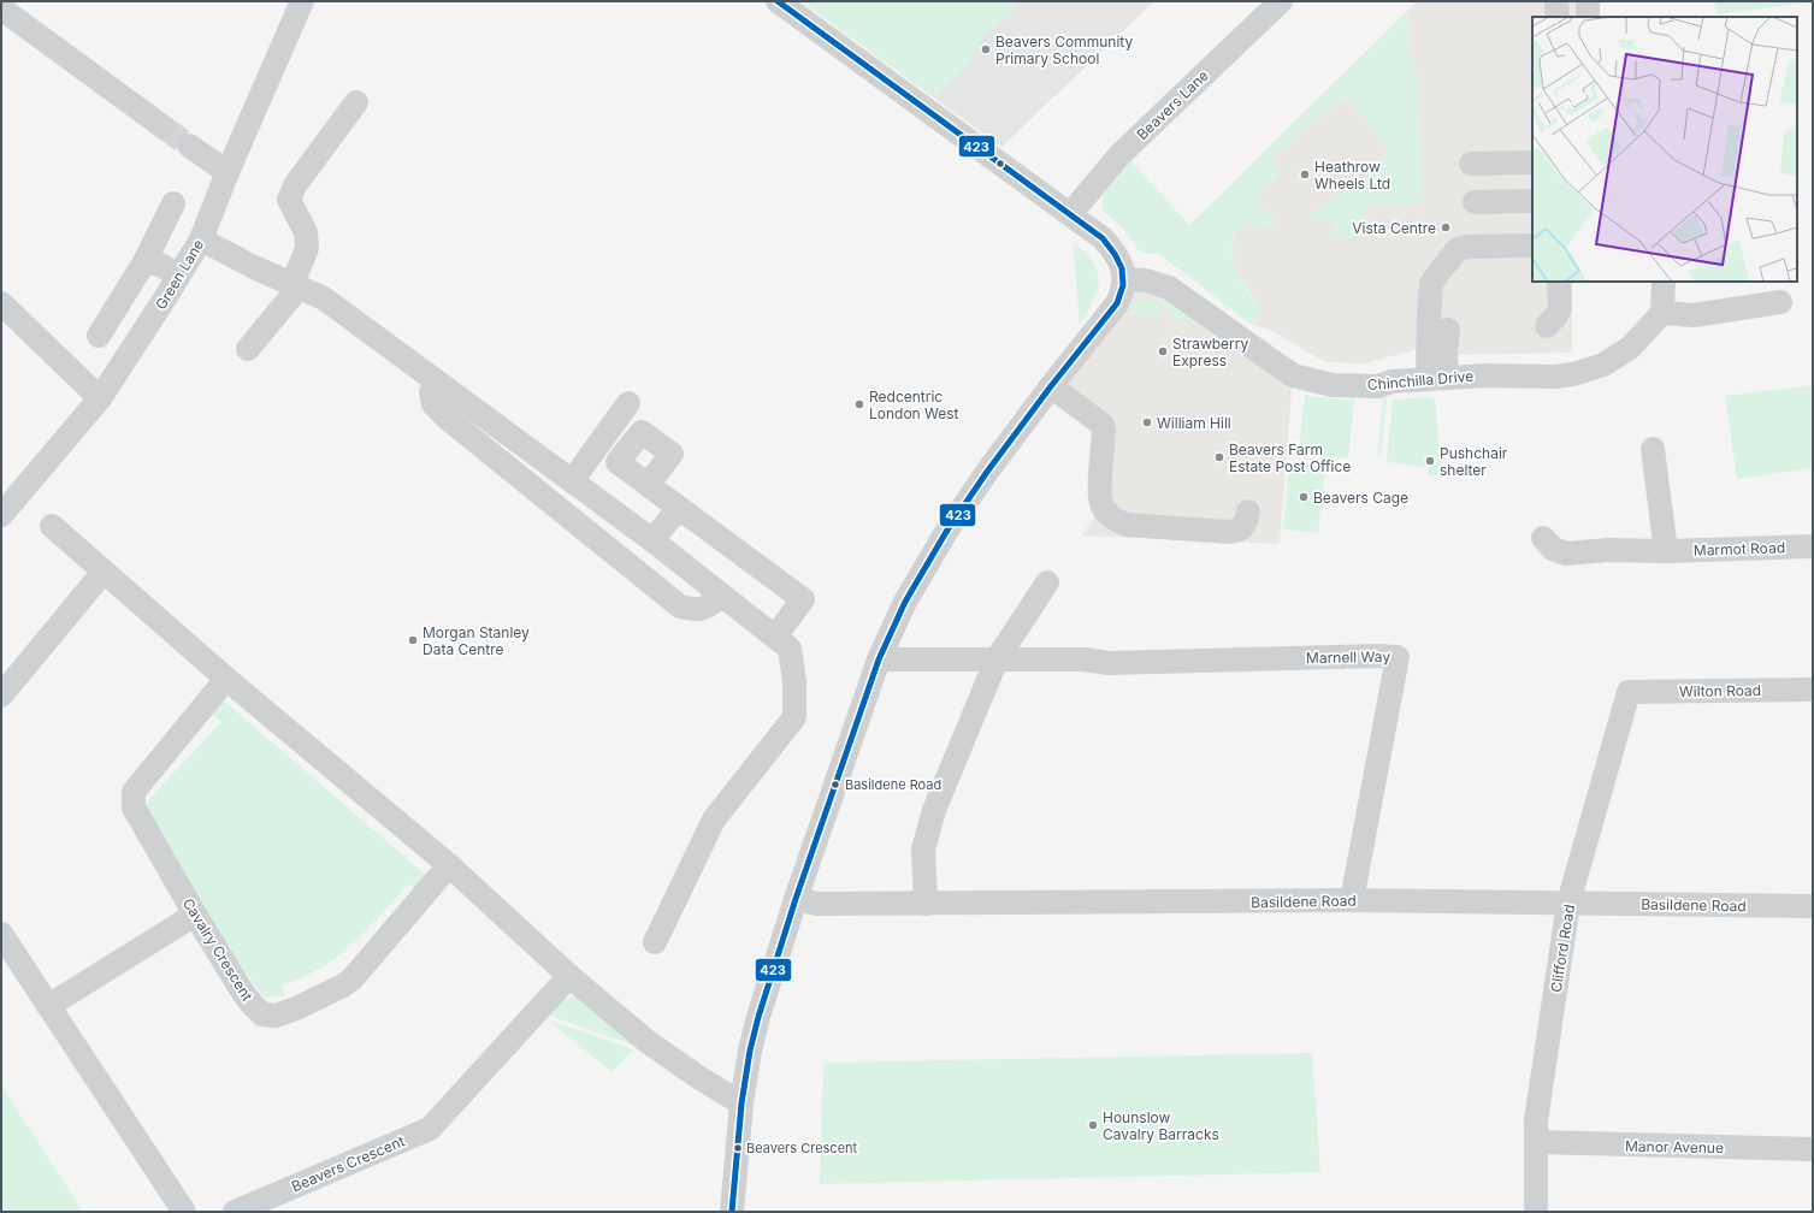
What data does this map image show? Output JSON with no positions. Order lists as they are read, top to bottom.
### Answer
{
  "streets": {
    "street": [
      "Beavers Lane",
      "Green Lane",
      "Chinchilla Drive",
      "Marmot Road",
      "Marnell Way",
      "Wilton Road",
      "Basildene Road",
      "Clifford Road",
      "Cavalry Crescent",
      "Manor Avenue",
      "Beavers Crescent"
    ]
  },
  "crossings": [
    ["Marnell Way", "Basildene Road"],
    ["Wilton Road", "Clifford Road"],
    ["Basildene Road", "Clifford Road"],
    ["Clifford Road", "Manor Avenue"]
  ],
  "places": [
    "Beavers Community Primary School",
    "Heathrow Wheels Ltd",
    "Vista Centre",
    "Strawberry Express",
    "Redcentric London West",
    "William Hill",
    "Beavers Farm Estate Post Office",
    "Pushchair shelter",
    "Beavers Cage",
    "Morgan Stanley Data Centre",
    "Basildene Road",
    "Hounslow Cavalry Barracks",
    "Beavers Crescent"
  ],
  "lines": ["transit line 423"]
}
